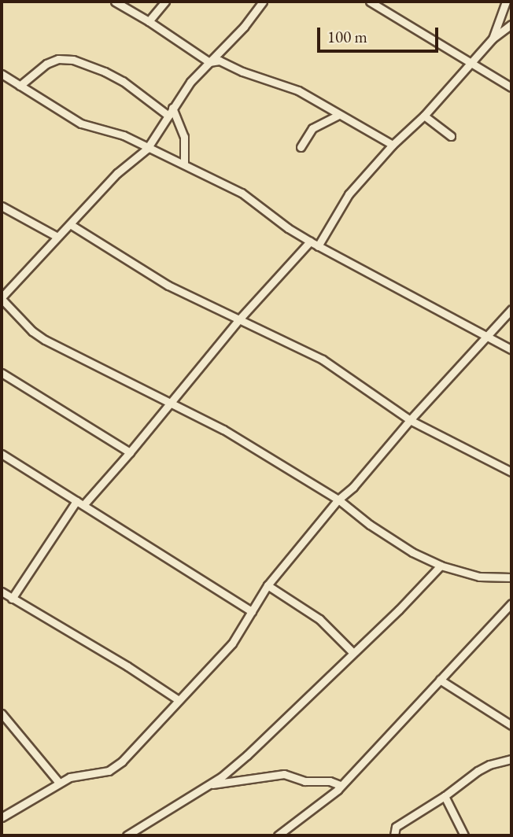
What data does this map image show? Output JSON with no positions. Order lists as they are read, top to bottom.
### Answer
{
  "scale_bar": "100 m"
}
